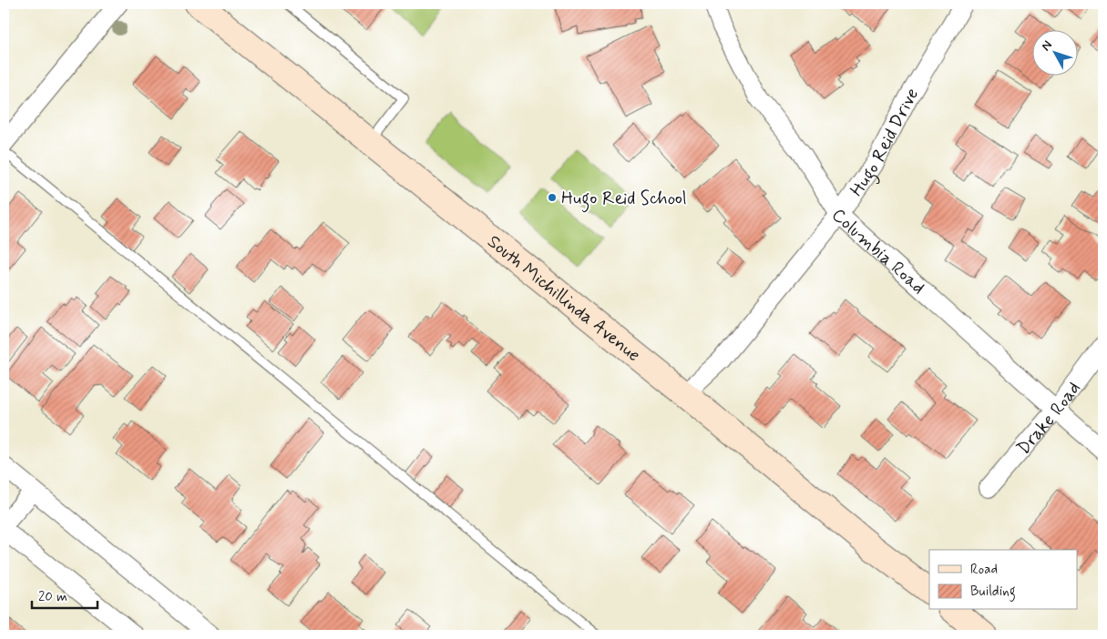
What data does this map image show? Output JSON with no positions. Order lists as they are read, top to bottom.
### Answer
{
  "streets": {
    "main road": ["South Michillinda Avenue"],
    "street": ["Hugo Reid Drive", "Columbia Road", "Drake Road"]
  },
  "crossings": [
    ["Hugo Reid Drive", "Columbia Road"],
    ["Hugo Reid Drive", "South Michillinda Avenue"],
    ["Columbia Road", "Drake Road"]
  ],
  "places": ["Hugo Reid School"],
  "legend": ["Road", "Building"],
  "scale_bar": "20 m",
  "north": "top left"
}
